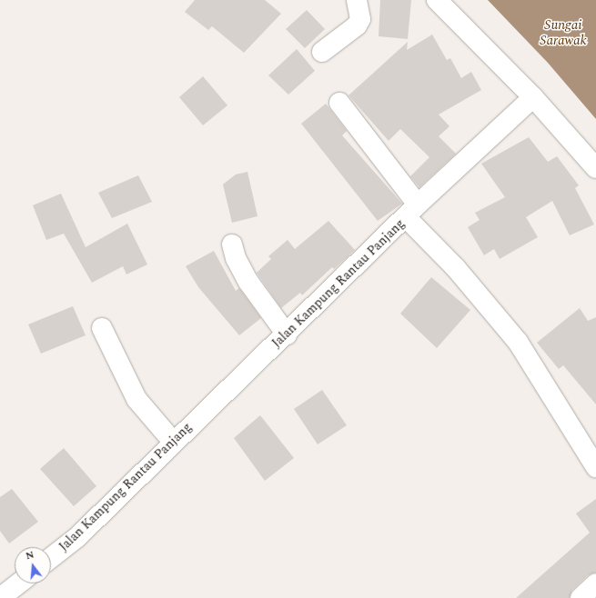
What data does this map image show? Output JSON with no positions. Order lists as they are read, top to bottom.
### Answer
{
  "streets": {
    "street": ["Jalan Kampung Rantau Panjang"]
  },
  "water": ["Sungai Sarawak"],
  "north": "top"
}
